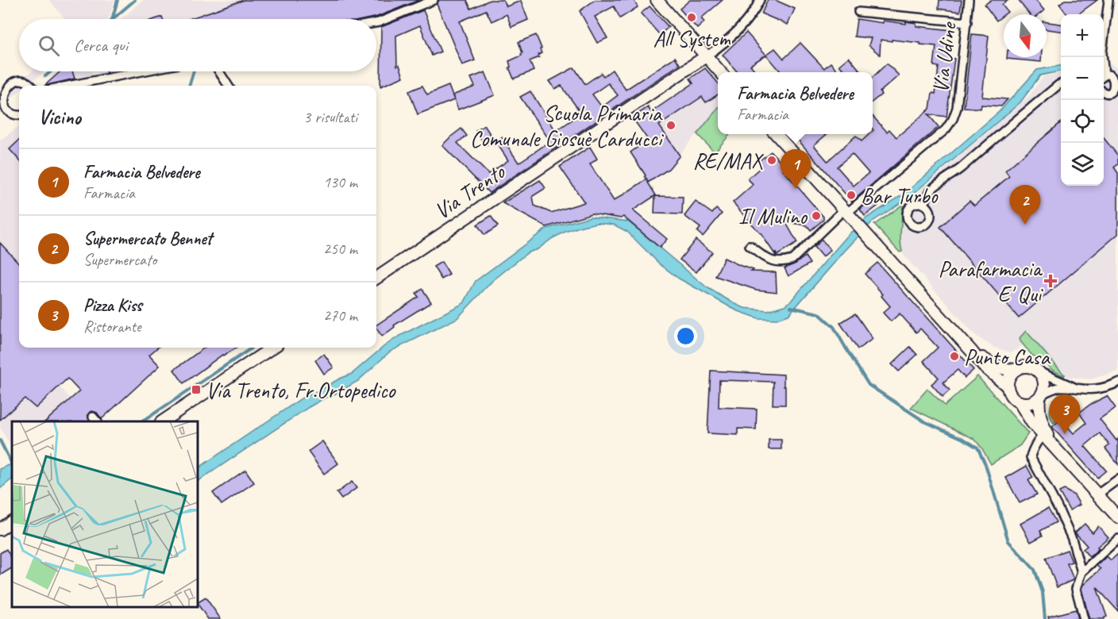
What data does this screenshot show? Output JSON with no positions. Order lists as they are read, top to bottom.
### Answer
{
  "streets": {
    "main road": ["Via Trento"],
    "street": ["Via Udine"]
  },
  "places": {
    "other": [
      "All System",
      "Scuola Primaria Comunale Giosuè Carducci",
      "RE/MAX",
      "Bar Turbo",
      "Il Mulino",
      "Punto Casa"
    ],
    "health": ["Parafarmacia E' Qui"],
    "transit": ["Via Trento, Fr.Ortopedico"]
  },
  "north": "bottom",
  "page": {
    "map_buttons": ["+", "−"],
    "search": "Cerca qui",
    "popup": ["Farmacia Belvedere", "Farmacia"],
    "heading": ["Vicino", "3 risultati"],
    "list": [
      {
        "mark": "1",
        "name": "Farmacia Belvedere",
        "note": "Farmacia",
        "value": "130 m"
      },
      {
        "mark": "2",
        "name": "Supermercato Bennet",
        "note": "Supermercato",
        "value": "250 m"
      },
      {
        "mark": "3",
        "name": "Pizza Kiss",
        "note": "Ristorante",
        "value": "270 m"
      }
    ],
    "pins": ["1", "2", "3"]
  }
}
